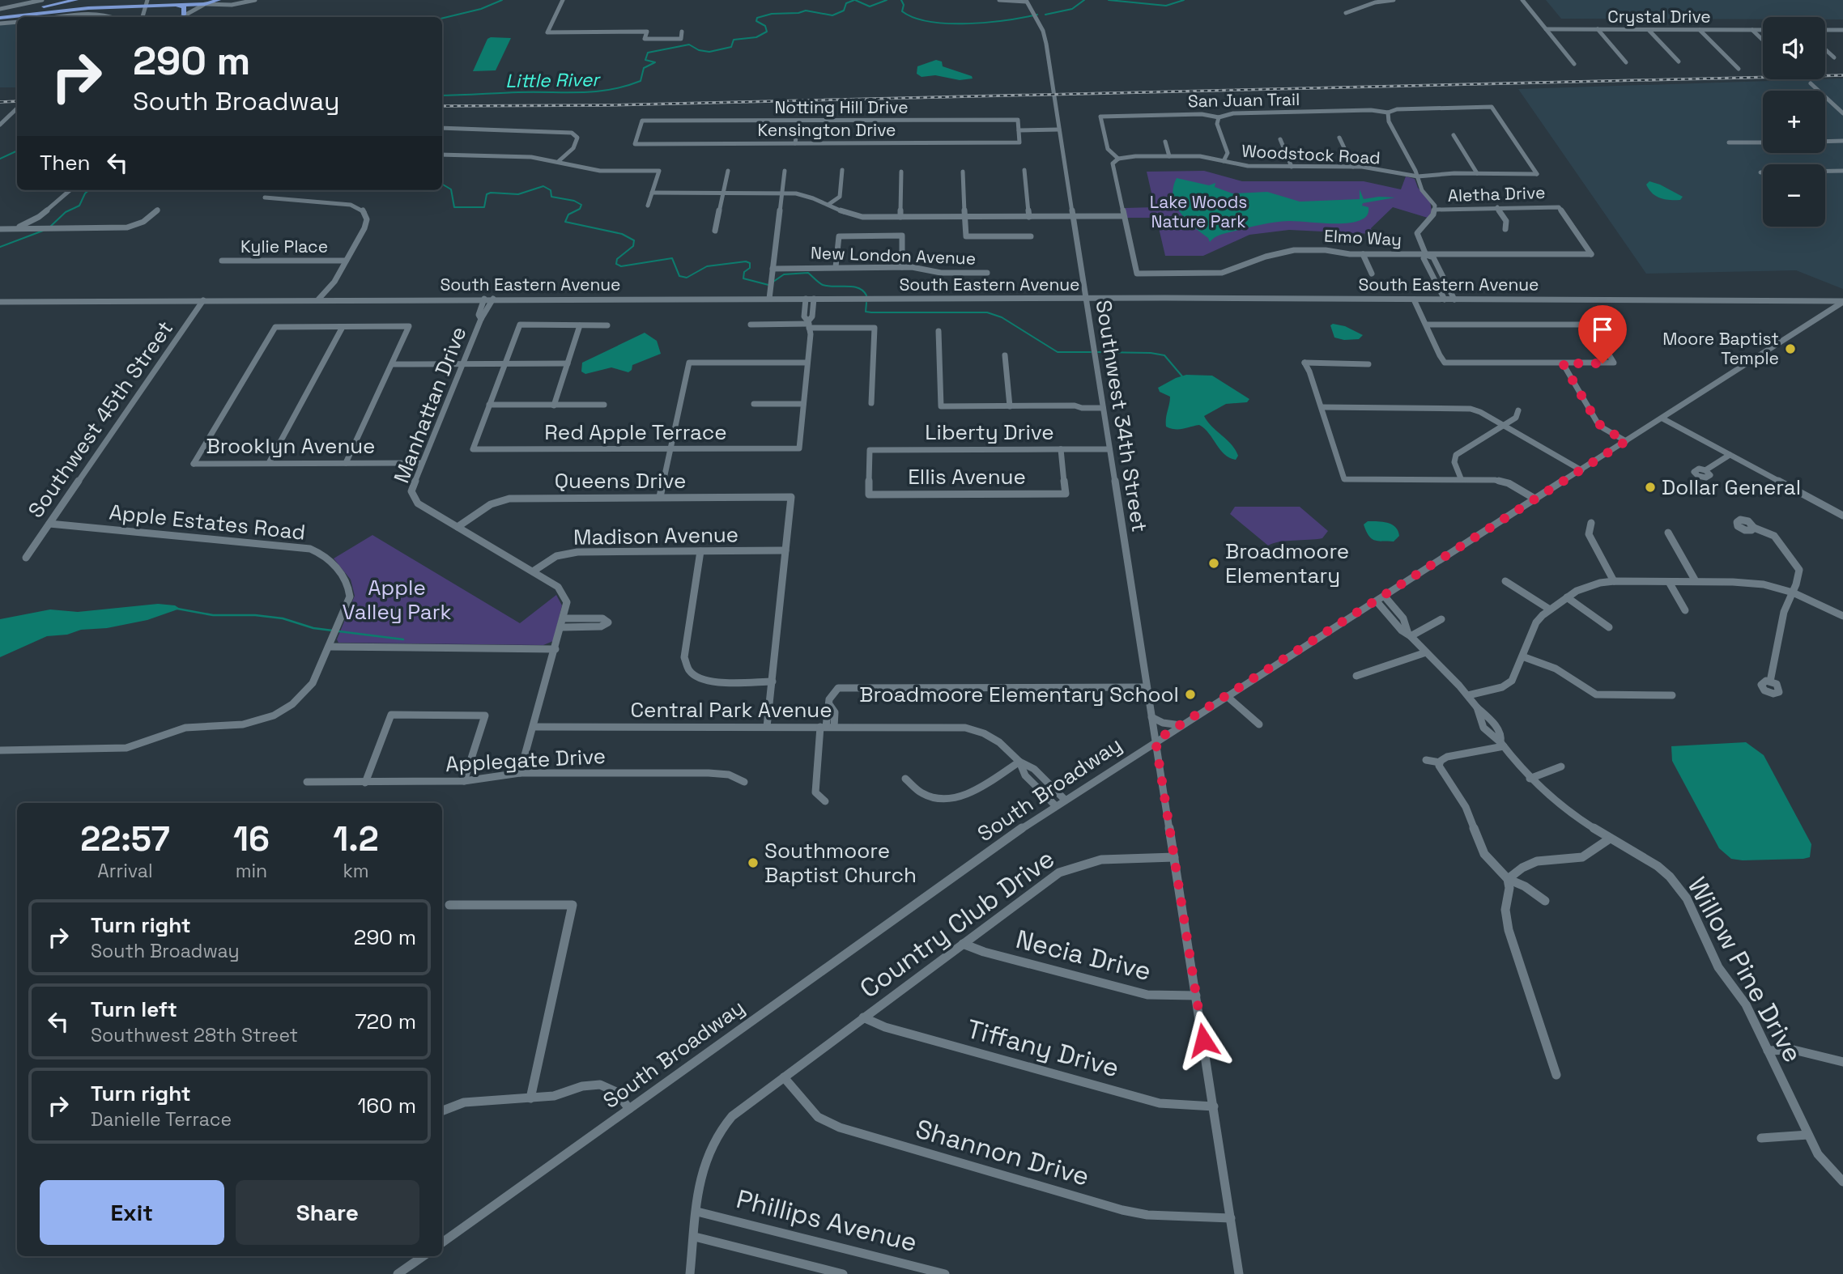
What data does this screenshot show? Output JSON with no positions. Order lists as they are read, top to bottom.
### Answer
{
  "streets": {
    "street": [
      "Crystal Drive",
      "San Juan Trail",
      "Notting Hill Drive",
      "Kensington Drive",
      "Woodstock Road",
      "Aletha Drive",
      "Elmo Way",
      "Kylie Place",
      "New London Avenue",
      "South Eastern Avenue",
      "Manhattan Drive",
      "Southwest 34th Street",
      "Southwest 45th Street",
      "Red Apple Terrace",
      "Liberty Drive",
      "Brooklyn Avenue",
      "Ellis Avenue",
      "Queens Drive",
      "Apple Estates Road",
      "Madison Avenue",
      "Central Park Avenue",
      "Applegate Drive",
      "South Broadway",
      "Country Club Drive",
      "Necia Drive",
      "Willow Pine Drive",
      "Tiffany Drive",
      "Shannon Drive",
      "Phillips Avenue"
    ]
  },
  "crossings": [
    ["San Juan Trail", "Woodstock Road"],
    ["Notting Hill Drive", "Kensington Drive"],
    ["Aletha Drive", "Elmo Way"],
    ["South Eastern Avenue", "Manhattan Drive"],
    ["South Eastern Avenue", "Southwest 34th Street"],
    ["South Eastern Avenue", "Southwest 45th Street"],
    ["South Eastern Avenue", "South Broadway"],
    ["Manhattan Drive", "Brooklyn Avenue"],
    ["Manhattan Drive", "Queens Drive"],
    ["Manhattan Drive", "Madison Avenue"],
    ["Southwest 34th Street", "Liberty Drive"],
    ["Southwest 34th Street", "South Broadway"],
    ["Southwest 34th Street", "Country Club Drive"],
    ["Southwest 34th Street", "Necia Drive"],
    ["Southwest 34th Street", "Tiffany Drive"],
    ["Southwest 34th Street", "Shannon Drive"],
    ["Southwest 45th Street", "Apple Estates Road"],
    ["Liberty Drive", "Ellis Avenue"],
    ["Queens Drive", "Madison Avenue"],
    ["Central Park Avenue", "South Broadway"],
    ["South Broadway", "Willow Pine Drive"],
    ["Country Club Drive", "Necia Drive"],
    ["Country Club Drive", "Tiffany Drive"],
    ["Country Club Drive", "Shannon Drive"],
    ["Country Club Drive", "Phillips Avenue"]
  ],
  "water": ["Little River"],
  "parks": ["Lake Woods Nature Park", "Apple Valley Park"],
  "places": [
    "Moore Baptist Temple",
    "Dollar General",
    "Broadmoore Elementary",
    "Broadmoore Elementary School",
    "Southmoore Baptist Church"
  ],
  "page": {
    "map_buttons": ["+", "−"],
    "turn": ["290 m", "South Broadway"],
    "then": "Then",
    "eta": [
      "22:57",
      "Arrival",
      "16",
      "min",
      "1.2",
      "km"
    ],
    "list": [
      {
        "name": "Turn right",
        "note": "South Broadway",
        "value": "290 m"
      },
      {
        "name": "Turn left",
        "note": "Southwest 28th Street",
        "value": "720 m"
      },
      {
        "name": "Turn right",
        "note": "Danielle Terrace",
        "value": "160 m"
      }
    ],
    "buttons": ["Exit", "Share"]
  }
}
